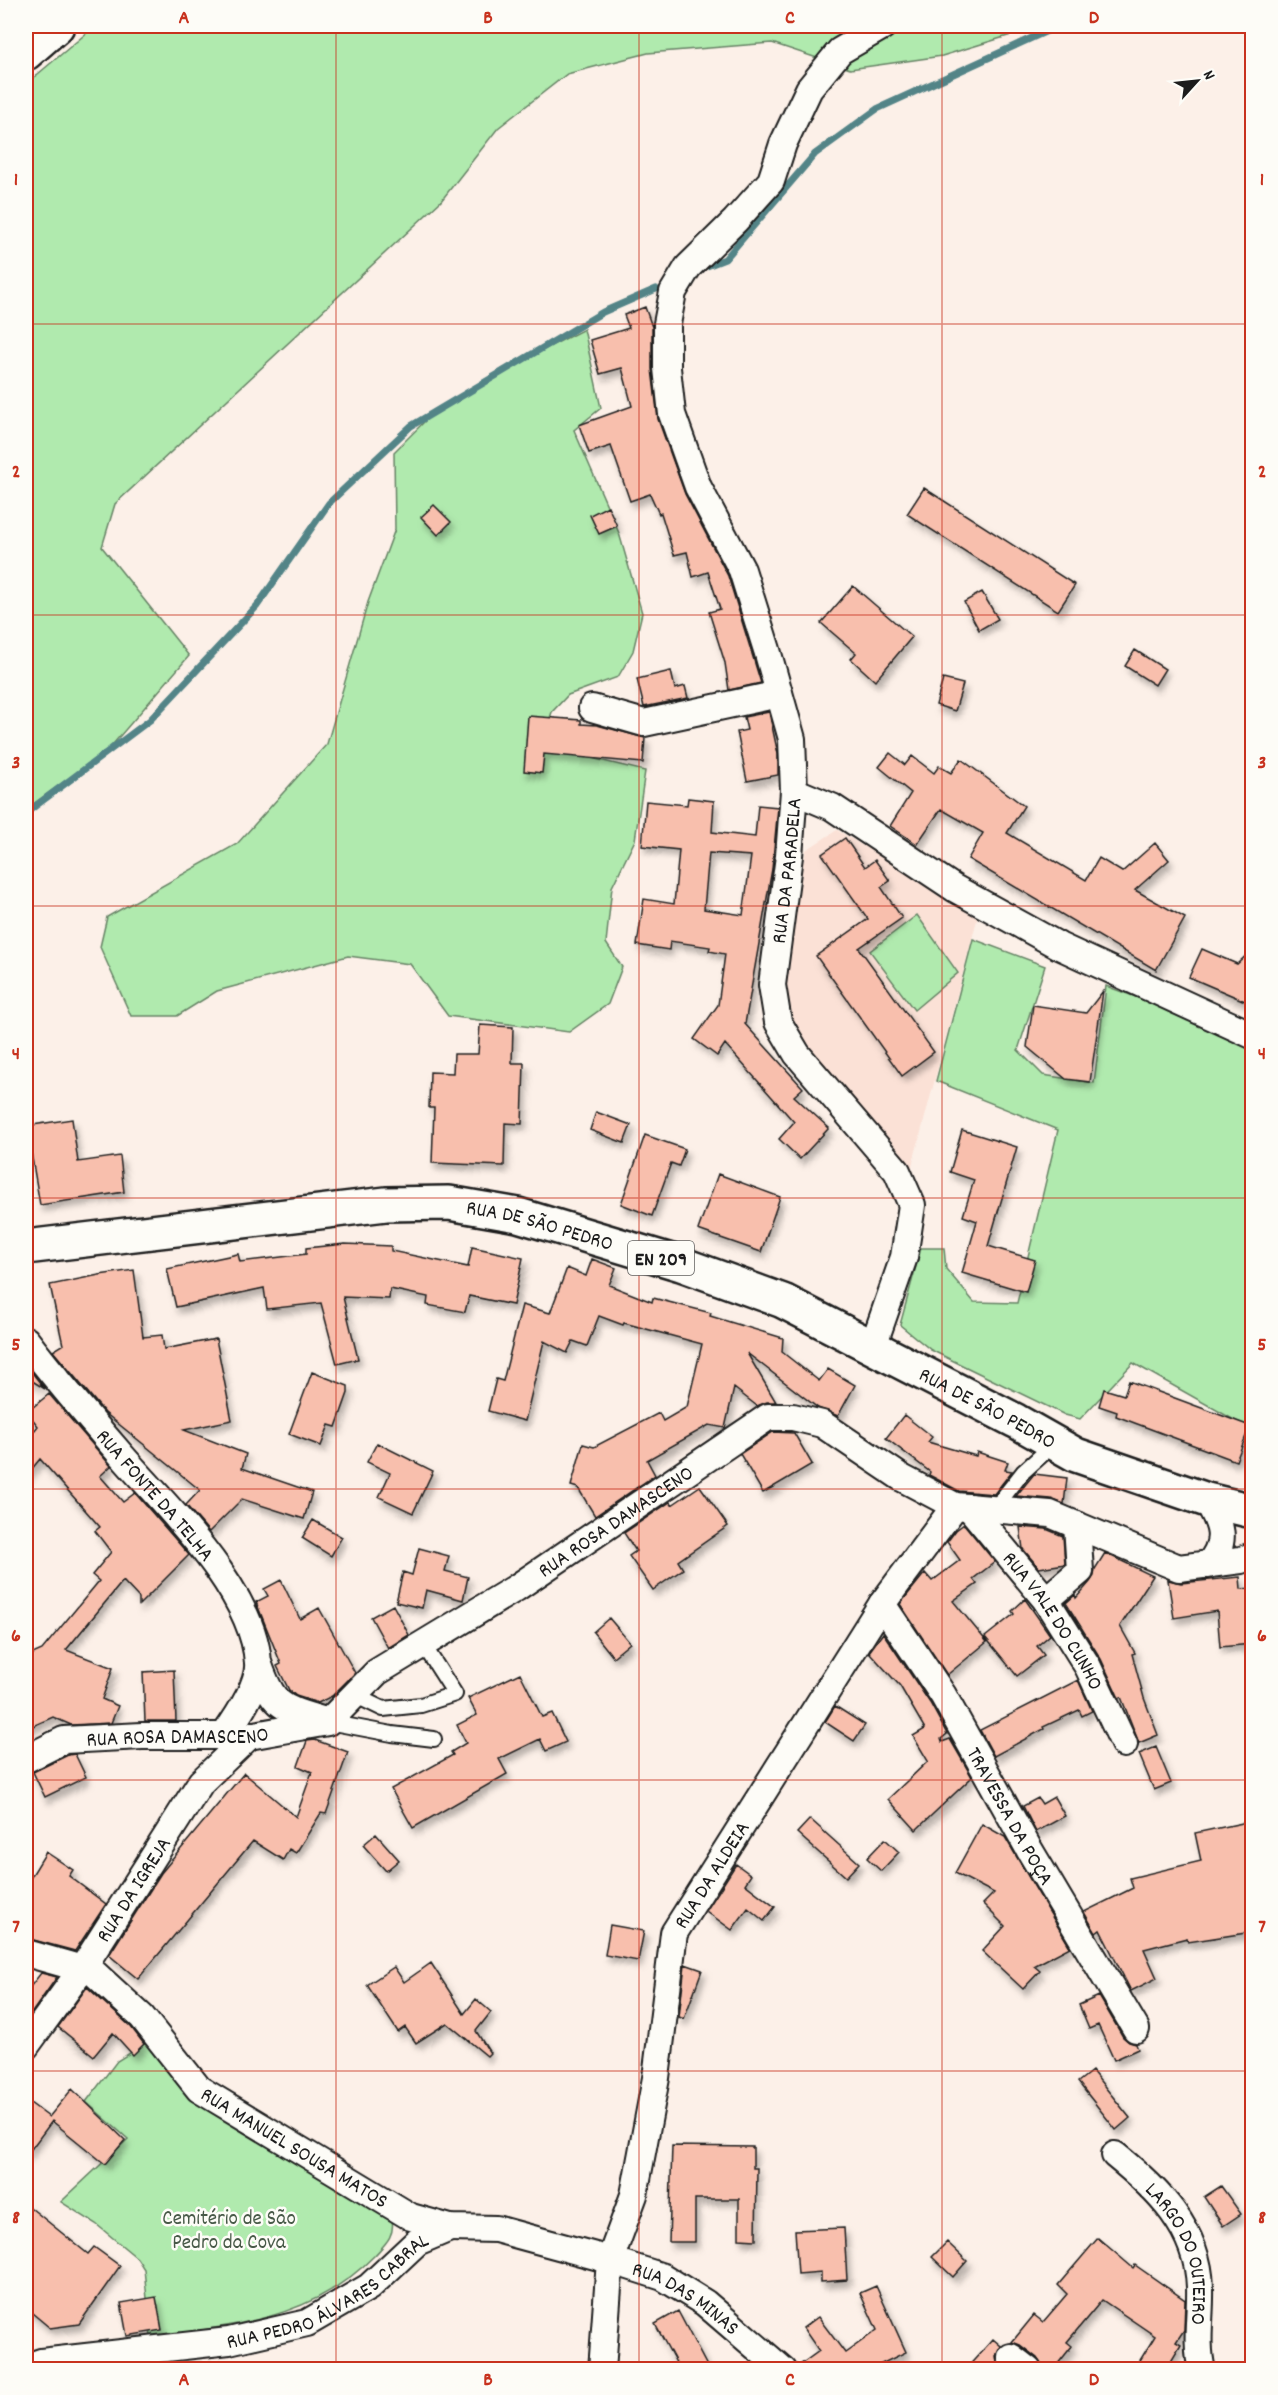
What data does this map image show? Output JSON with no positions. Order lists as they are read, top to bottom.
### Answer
{
  "streets": {
    "main road": ["RUA DE SÃO PEDRO", "EN 209"],
    "street": [
      "RUA DA PARADELA",
      "RUA FONTE DA TELHA",
      "RUA ROSA DAMASCENO",
      "RUA VALE DO CUNHO",
      "TRAVESSA DA POÇA",
      "RUA DA ALDEIA",
      "RUA DA IGREJA",
      "RUA MANUEL SOUSA MATOS",
      "LARGO DO OUTEIRO",
      "RUA PEDRO ÁLVARES CABRAL",
      "RUA DAS MINAS"
    ]
  },
  "crossings": [
    ["RUA DA PARADELA", "RUA DE SÃO PEDRO"],
    ["RUA FONTE DA TELHA", "RUA ROSA DAMASCENO"],
    ["RUA FONTE DA TELHA", "RUA DA IGREJA"],
    ["RUA ROSA DAMASCENO", "RUA VALE DO CUNHO"],
    ["RUA ROSA DAMASCENO", "RUA DA ALDEIA"],
    ["RUA ROSA DAMASCENO", "RUA DA IGREJA"],
    ["RUA VALE DO CUNHO", "RUA DA ALDEIA"],
    ["TRAVESSA DA POÇA", "RUA DA ALDEIA"],
    ["RUA DA ALDEIA", "RUA MANUEL SOUSA MATOS"],
    ["RUA DA ALDEIA", "RUA DAS MINAS"],
    ["RUA DA IGREJA", "RUA MANUEL SOUSA MATOS"],
    ["RUA MANUEL SOUSA MATOS", "RUA PEDRO ÁLVARES CABRAL"],
    ["RUA MANUEL SOUSA MATOS", "RUA DAS MINAS"]
  ],
  "parks": ["Cemitério de São Pedro da Cova"],
  "north": "top right",
  "grid": {
    "columns": [
      "A",
      "B",
      "C",
      "D"
    ],
    "rows": [
      "1",
      "2",
      "3",
      "4",
      "5",
      "6",
      "7",
      "8"
    ]
  }
}
